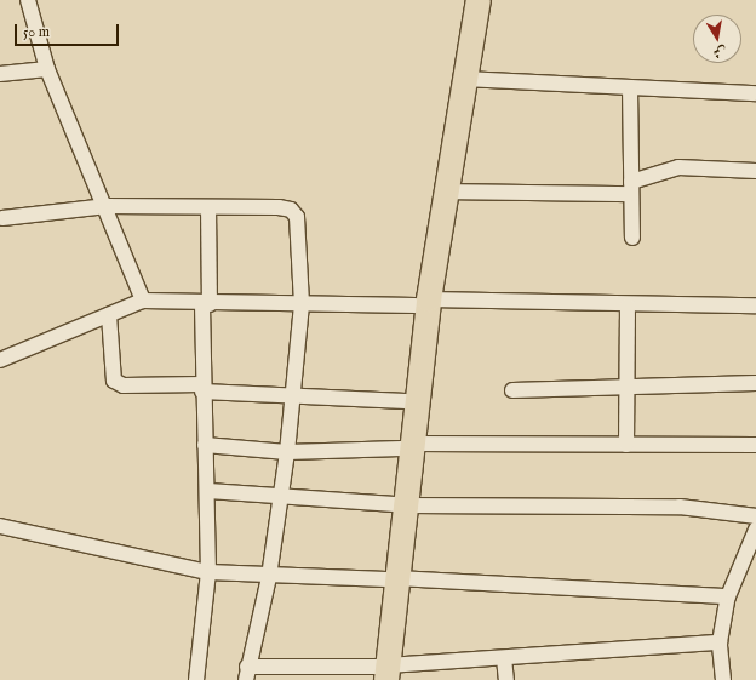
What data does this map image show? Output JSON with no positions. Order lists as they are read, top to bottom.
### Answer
{
  "scale_bar": "50 m",
  "north": "bottom"
}
